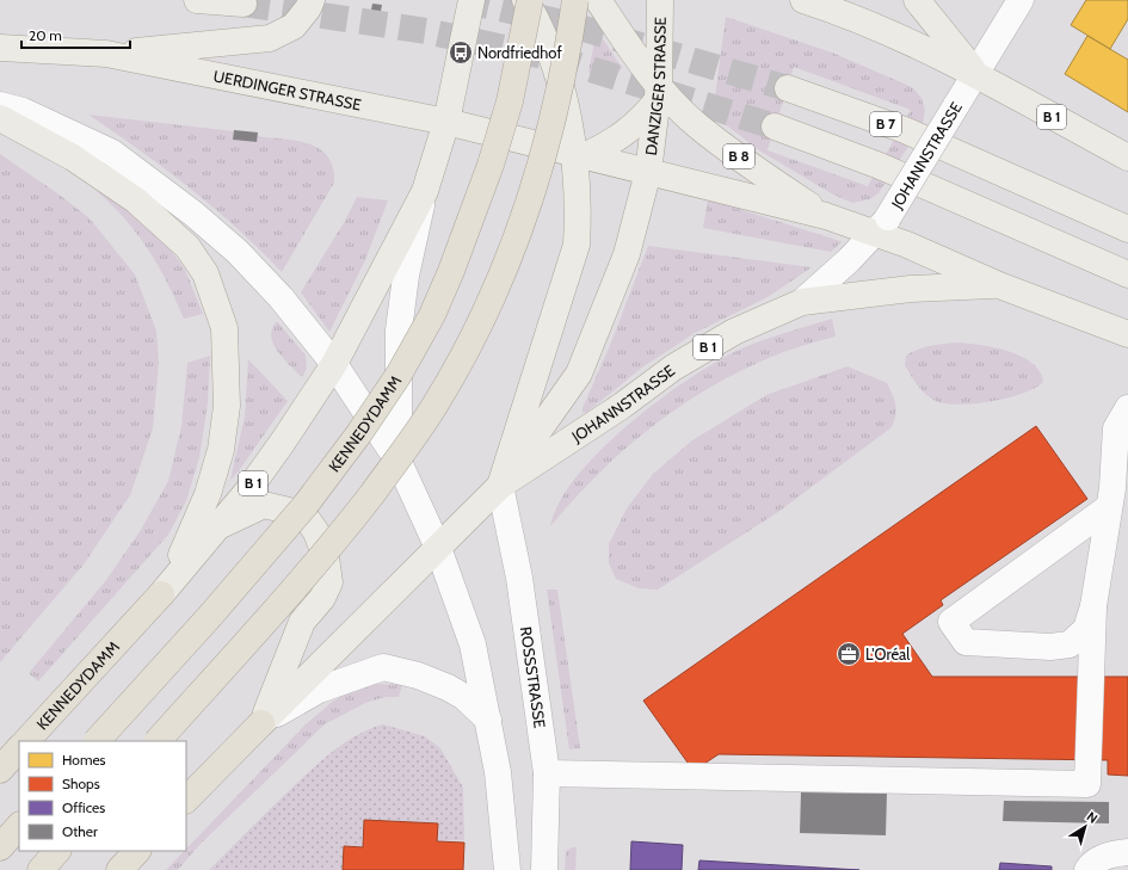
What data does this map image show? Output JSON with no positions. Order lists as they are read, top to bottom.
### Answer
{
  "streets": {
    "highway": ["B 1", "KENNEDYDAMM"],
    "main road": [
      "DANZIGER STRASSE",
      "UERDINGER STRASSE",
      "B 7",
      "JOHANNSTRASSE",
      "B 8"
    ],
    "street": ["ROSSSTRASSE"]
  },
  "crossings": [
    ["DANZIGER STRASSE", "JOHANNSTRASSE"],
    ["DANZIGER STRASSE", "B 8"],
    ["UERDINGER STRASSE", "B 1"],
    ["UERDINGER STRASSE", "JOHANNSTRASSE"],
    ["UERDINGER STRASSE", "KENNEDYDAMM"],
    ["B 1", "JOHANNSTRASSE"],
    ["B 1", "KENNEDYDAMM"],
    ["B 1", "ROSSSTRASSE"],
    ["JOHANNSTRASSE", "B 8"],
    ["JOHANNSTRASSE", "ROSSSTRASSE"]
  ],
  "places": {
    "bus stop": ["Nordfriedhof"],
    "office": ["L'Oréal"]
  },
  "legend": [
    "Homes",
    "Shops",
    "Offices",
    "Other"
  ],
  "scale_bar": "20 m",
  "north": "top right"
}
